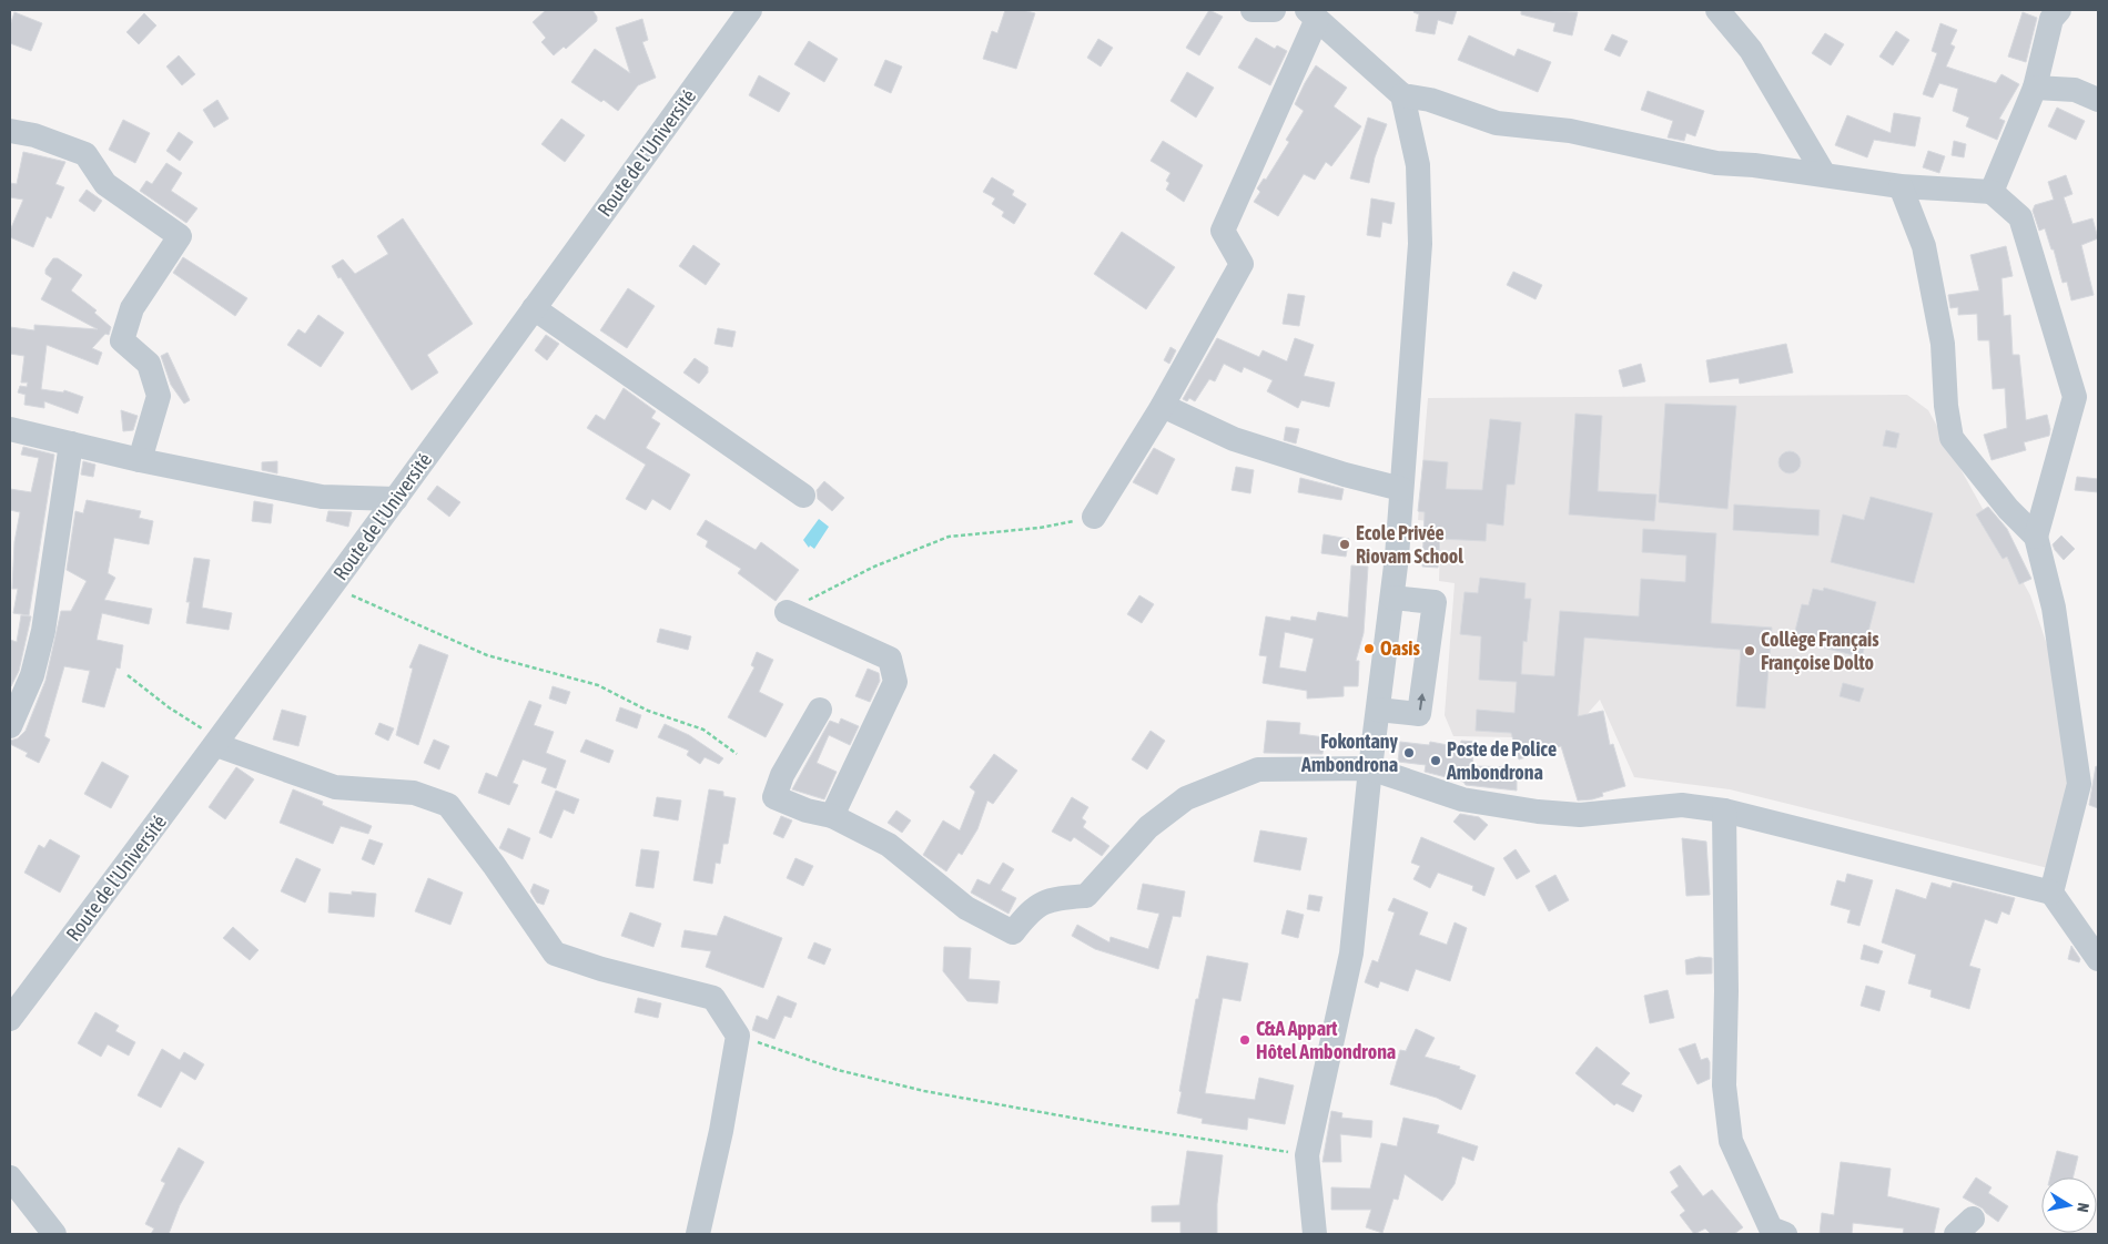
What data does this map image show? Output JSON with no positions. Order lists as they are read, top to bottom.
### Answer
{
  "streets": {
    "street": ["Route de l'Université"]
  },
  "places": [
    "Ecole Privée Riovam School",
    "Oasis",
    "Collège Français Françoise Dolto",
    "Fokontany Ambondrona",
    "Poste de Police Ambondrona",
    "C&A Appart Hôtel Ambondrona"
  ],
  "north": "right"
}
